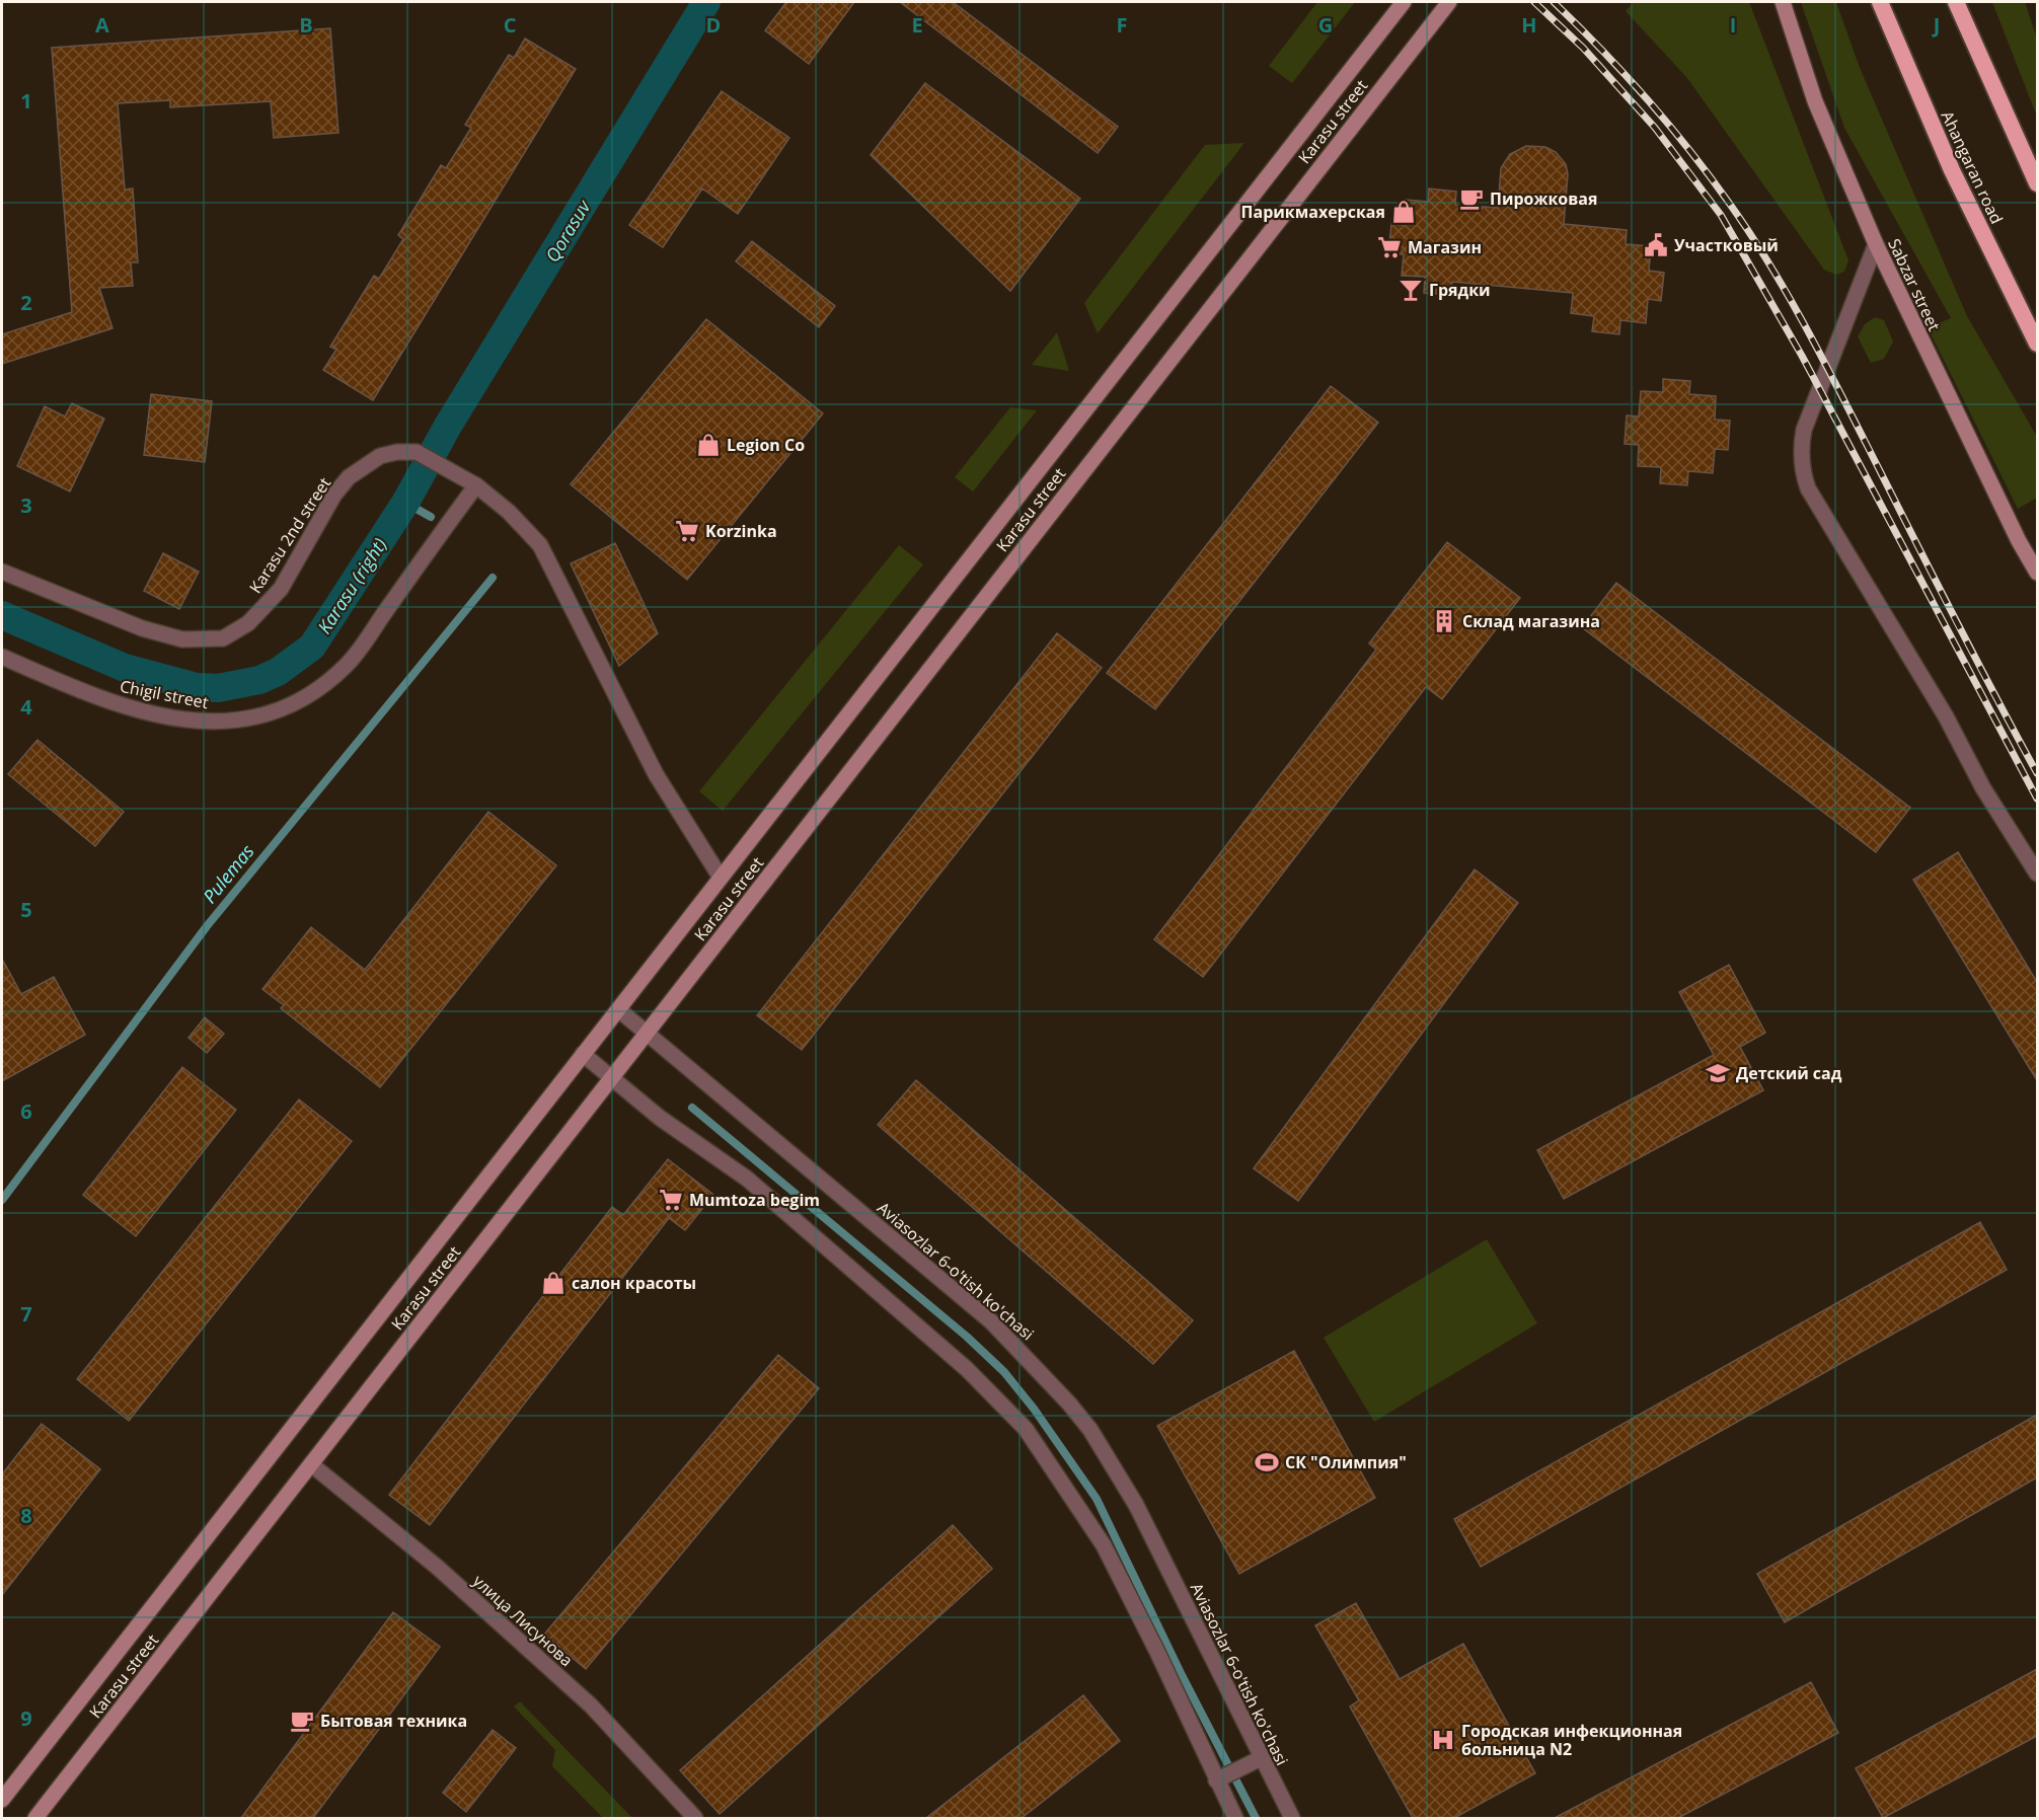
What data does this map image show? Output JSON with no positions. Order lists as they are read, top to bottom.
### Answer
{
  "streets": {
    "highway": ["Ahangaran road"],
    "main road": ["Karasu street", "Sabzar street"],
    "street": [
      "Karasu 2nd street",
      "Chigil street",
      "Aviasozlar 6-o'tish ko'chasi",
      "улица Лисунова"
    ]
  },
  "crossings": [
    ["Karasu street", "Karasu 2nd street"],
    ["Karasu street", "Aviasozlar 6-o'tish ko'chasi"],
    ["Karasu street", "улица Лисунова"],
    ["Karasu 2nd street", "Chigil street"]
  ],
  "water": ["Qorasuv", "Karasu (right)", "Pulemas"],
  "places": {
    "cafe": ["Пирожковая", "Бытовая техника"],
    "shop": ["Парикмахерская", "Legion Co", "салон красоты"],
    "public building": ["Участковый"],
    "supermarket": ["Магазин", "Korzinka", "Mumtoza begim"],
    "bar": ["Грядки"],
    "building": ["Склад магазина"],
    "school or university": ["Детский сад"],
    "sports": ["СК \"Олимпия\""],
    "hospital": ["Городская инфекционная больница N2"]
  },
  "grid": {
    "columns": [
      "A",
      "B",
      "C",
      "D",
      "E",
      "F",
      "G",
      "H",
      "I",
      "J"
    ],
    "rows": [
      "1",
      "2",
      "3",
      "4",
      "5",
      "6",
      "7",
      "8",
      "9"
    ]
  }
}
